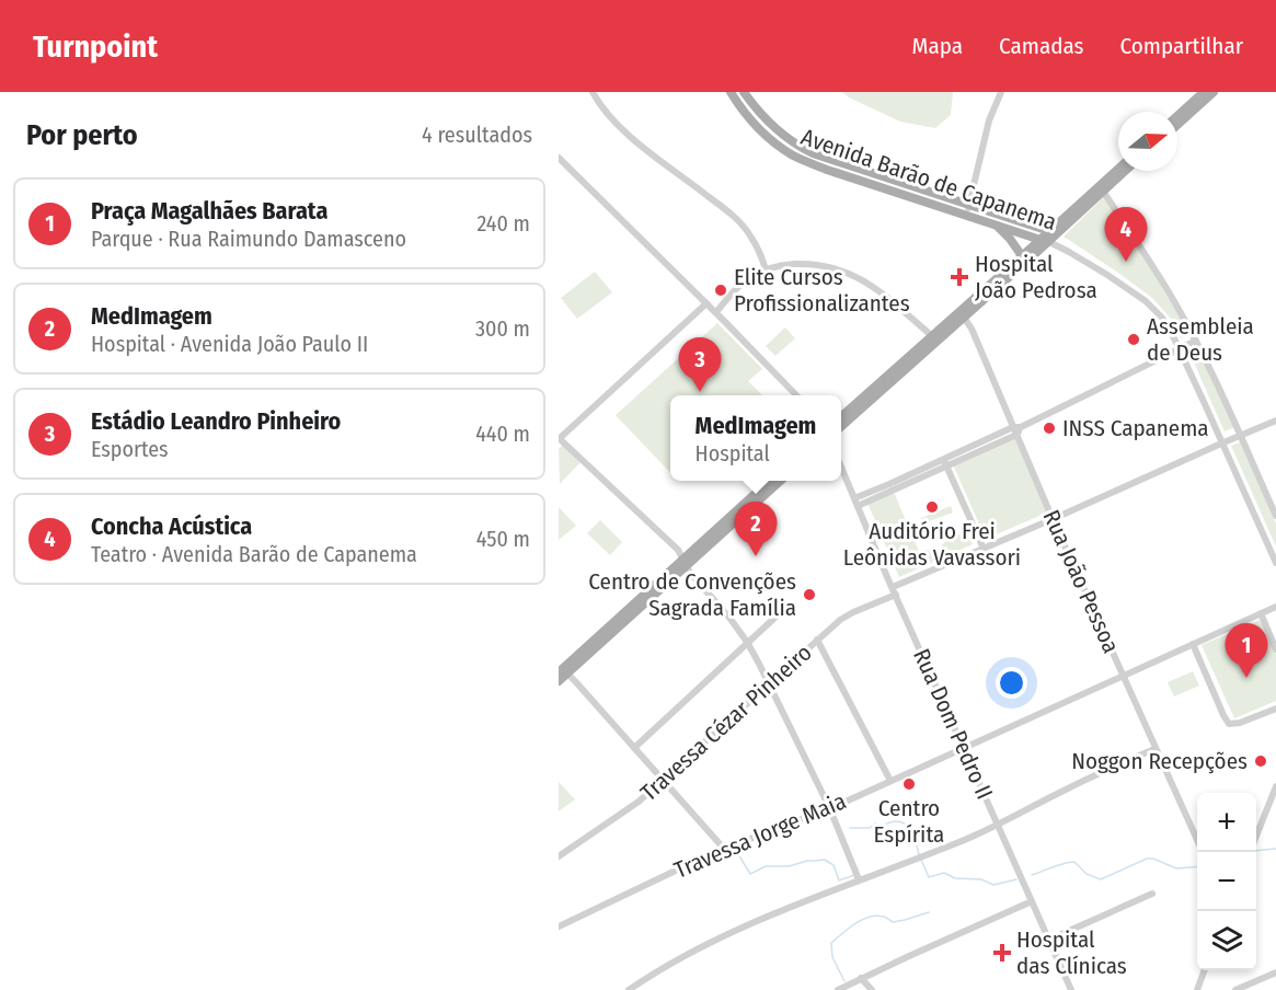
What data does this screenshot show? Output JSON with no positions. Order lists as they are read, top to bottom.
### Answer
{
  "streets": {
    "main road": ["Avenida Barão de Capanema"],
    "street": [
      "Rua João Pessoa",
      "Travessa Cézar Pinheiro",
      "Rua Dom Pedro II",
      "Travessa Jorge Maia"
    ]
  },
  "crossings": [
    ["Avenida Barão de Capanema", "Travessa Cézar Pinheiro"],
    ["Rua João Pessoa", "Travessa Cézar Pinheiro"],
    ["Rua João Pessoa", "Travessa Jorge Maia"],
    ["Travessa Cézar Pinheiro", "Rua Dom Pedro II"],
    ["Rua Dom Pedro II", "Travessa Jorge Maia"]
  ],
  "places": {
    "health": ["Hospital João Pedrosa", "Hospital das Clínicas"],
    "other": [
      "Elite Cursos Profissionalizantes",
      "Assembleia de Deus",
      "INSS Capanema",
      "Auditório Frei Leônidas Vavassori",
      "Centro de Convenções Sagrada Família",
      "Noggon Recepções",
      "Centro Espírita"
    ]
  },
  "north": "right",
  "page": {
    "header": "Turnpoint",
    "nav": ["Mapa", "Camadas", "Compartilhar"],
    "heading": ["Por perto", "4 resultados"],
    "list": [
      {
        "mark": "1",
        "name": "Praça Magalhães Barata",
        "note": "Parque · Rua Raimundo Damasceno",
        "value": "240 m"
      },
      {
        "mark": "2",
        "name": "MedImagem",
        "note": "Hospital · Avenida João Paulo II",
        "value": "300 m"
      },
      {
        "mark": "3",
        "name": "Estádio Leandro Pinheiro",
        "note": "Esportes",
        "value": "440 m"
      },
      {
        "mark": "4",
        "name": "Concha Acústica",
        "note": "Teatro · Avenida Barão de Capanema",
        "value": "450 m"
      }
    ],
    "pins": [
      "4",
      "3",
      "2",
      "1"
    ],
    "popup": ["MedImagem", "Hospital"],
    "map_buttons": ["+", "−"]
  }
}
